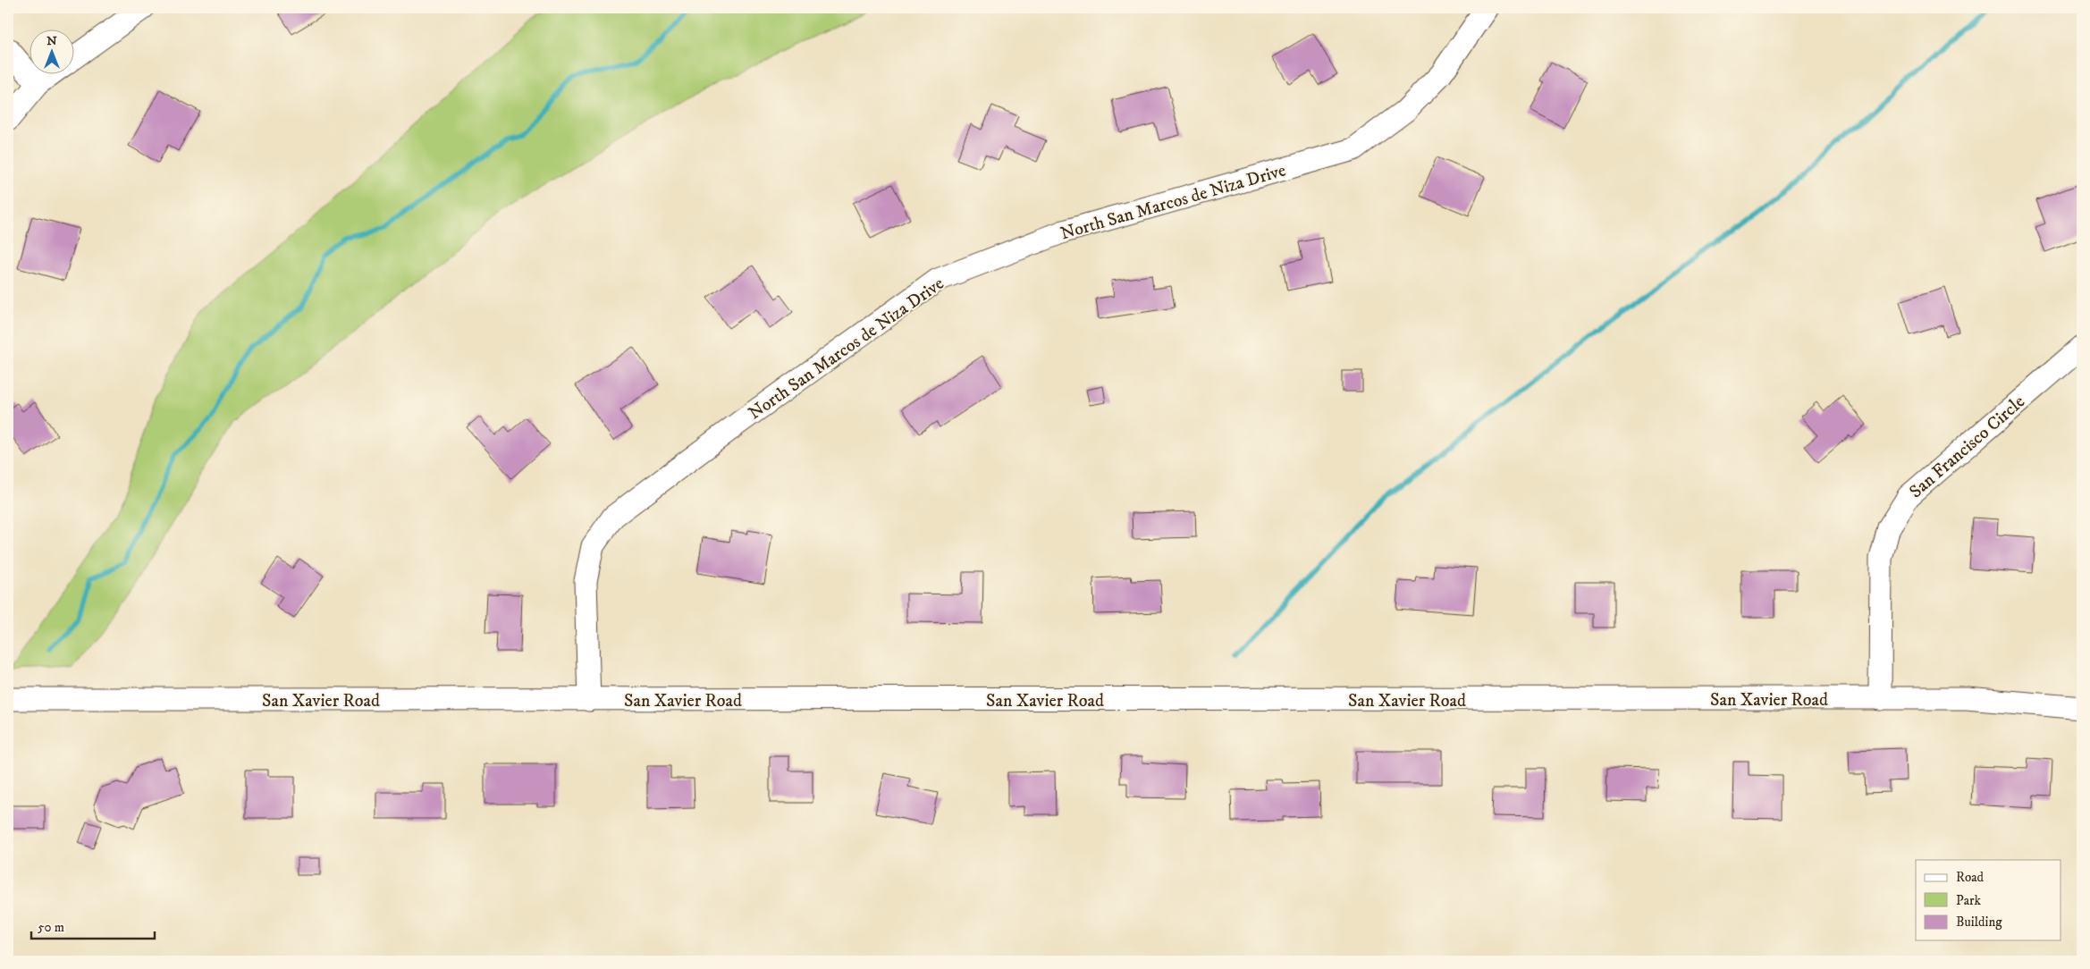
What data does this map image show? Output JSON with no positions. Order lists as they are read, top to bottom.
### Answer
{
  "streets": {
    "street": ["North San Marcos de Niza Drive", "San Francisco Circle", "San Xavier Road"]
  },
  "crossings": [
    ["North San Marcos de Niza Drive", "San Xavier Road"],
    ["San Francisco Circle", "San Xavier Road"]
  ],
  "legend": ["Road", "Park", "Building"],
  "scale_bar": "50 m",
  "north": "top"
}
